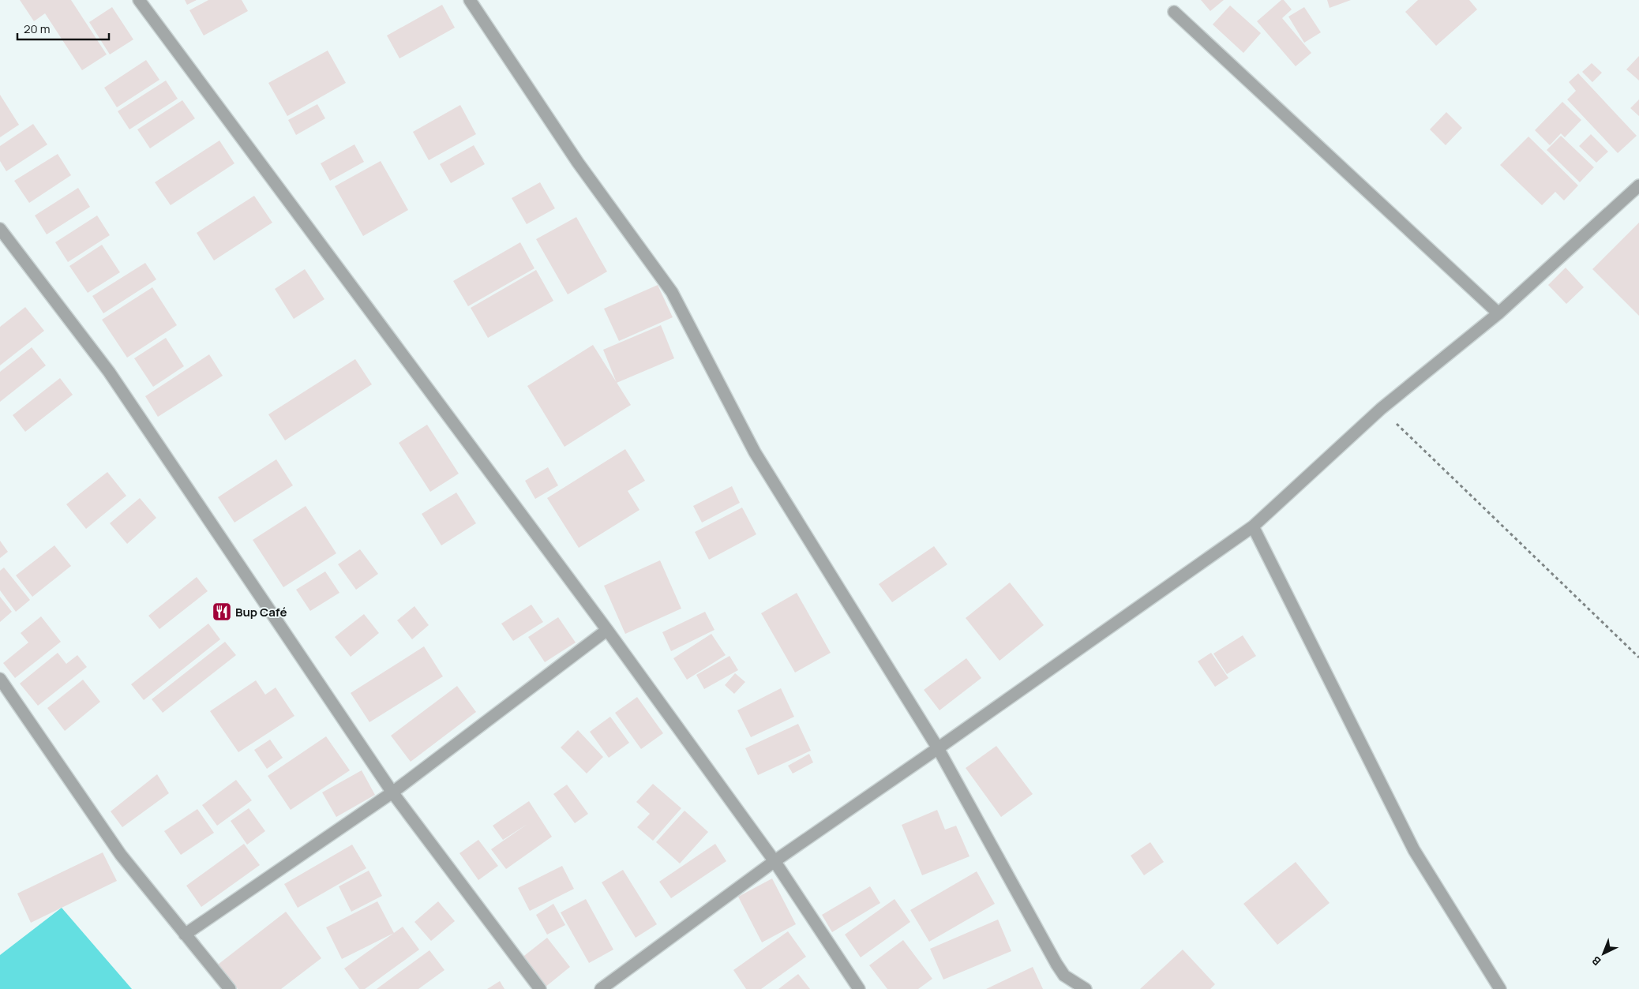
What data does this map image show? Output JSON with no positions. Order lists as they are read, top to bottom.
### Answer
{
  "places": {
    "restaurant": ["Bup Café"]
  },
  "scale_bar": "20 m",
  "north": "bottom left"
}
